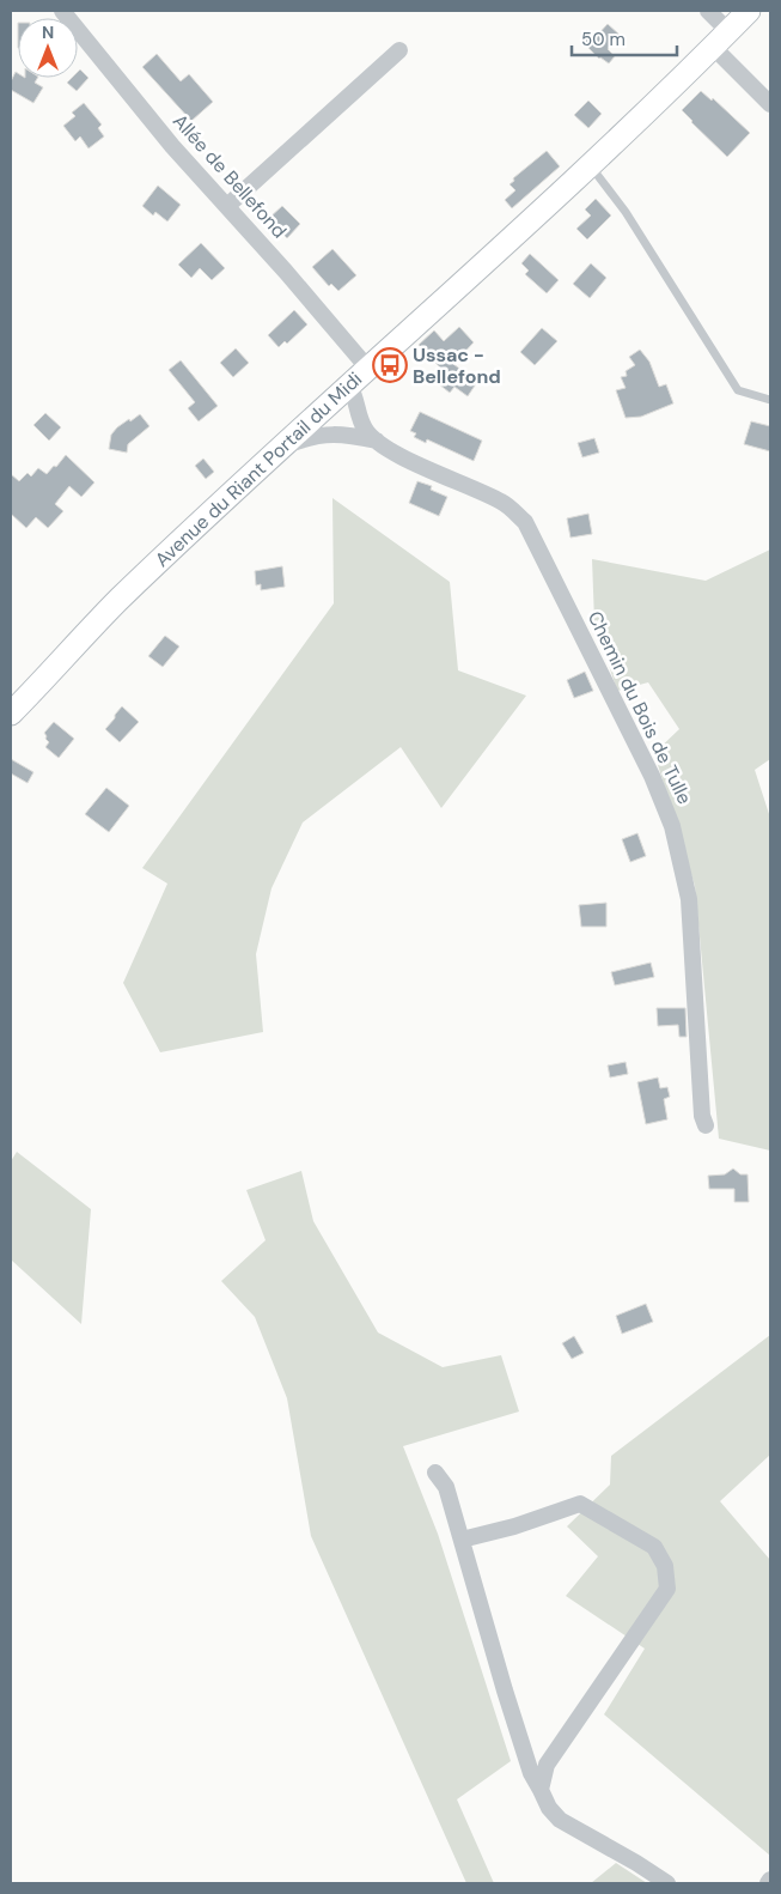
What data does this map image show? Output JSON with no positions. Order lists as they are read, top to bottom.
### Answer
{
  "streets": {
    "main road": ["Avenue du Riant Portail du Midi"],
    "street": ["Allée de Bellefond", "Chemin du Bois de Tulle"]
  },
  "crossings": [
    ["Allée de Bellefond", "Avenue du Riant Portail du Midi"],
    ["Avenue du Riant Portail du Midi", "Chemin du Bois de Tulle"]
  ],
  "places": {
    "bus stop": ["Ussac - Bellefond"]
  },
  "scale_bar": "50 m",
  "north": "top"
}
